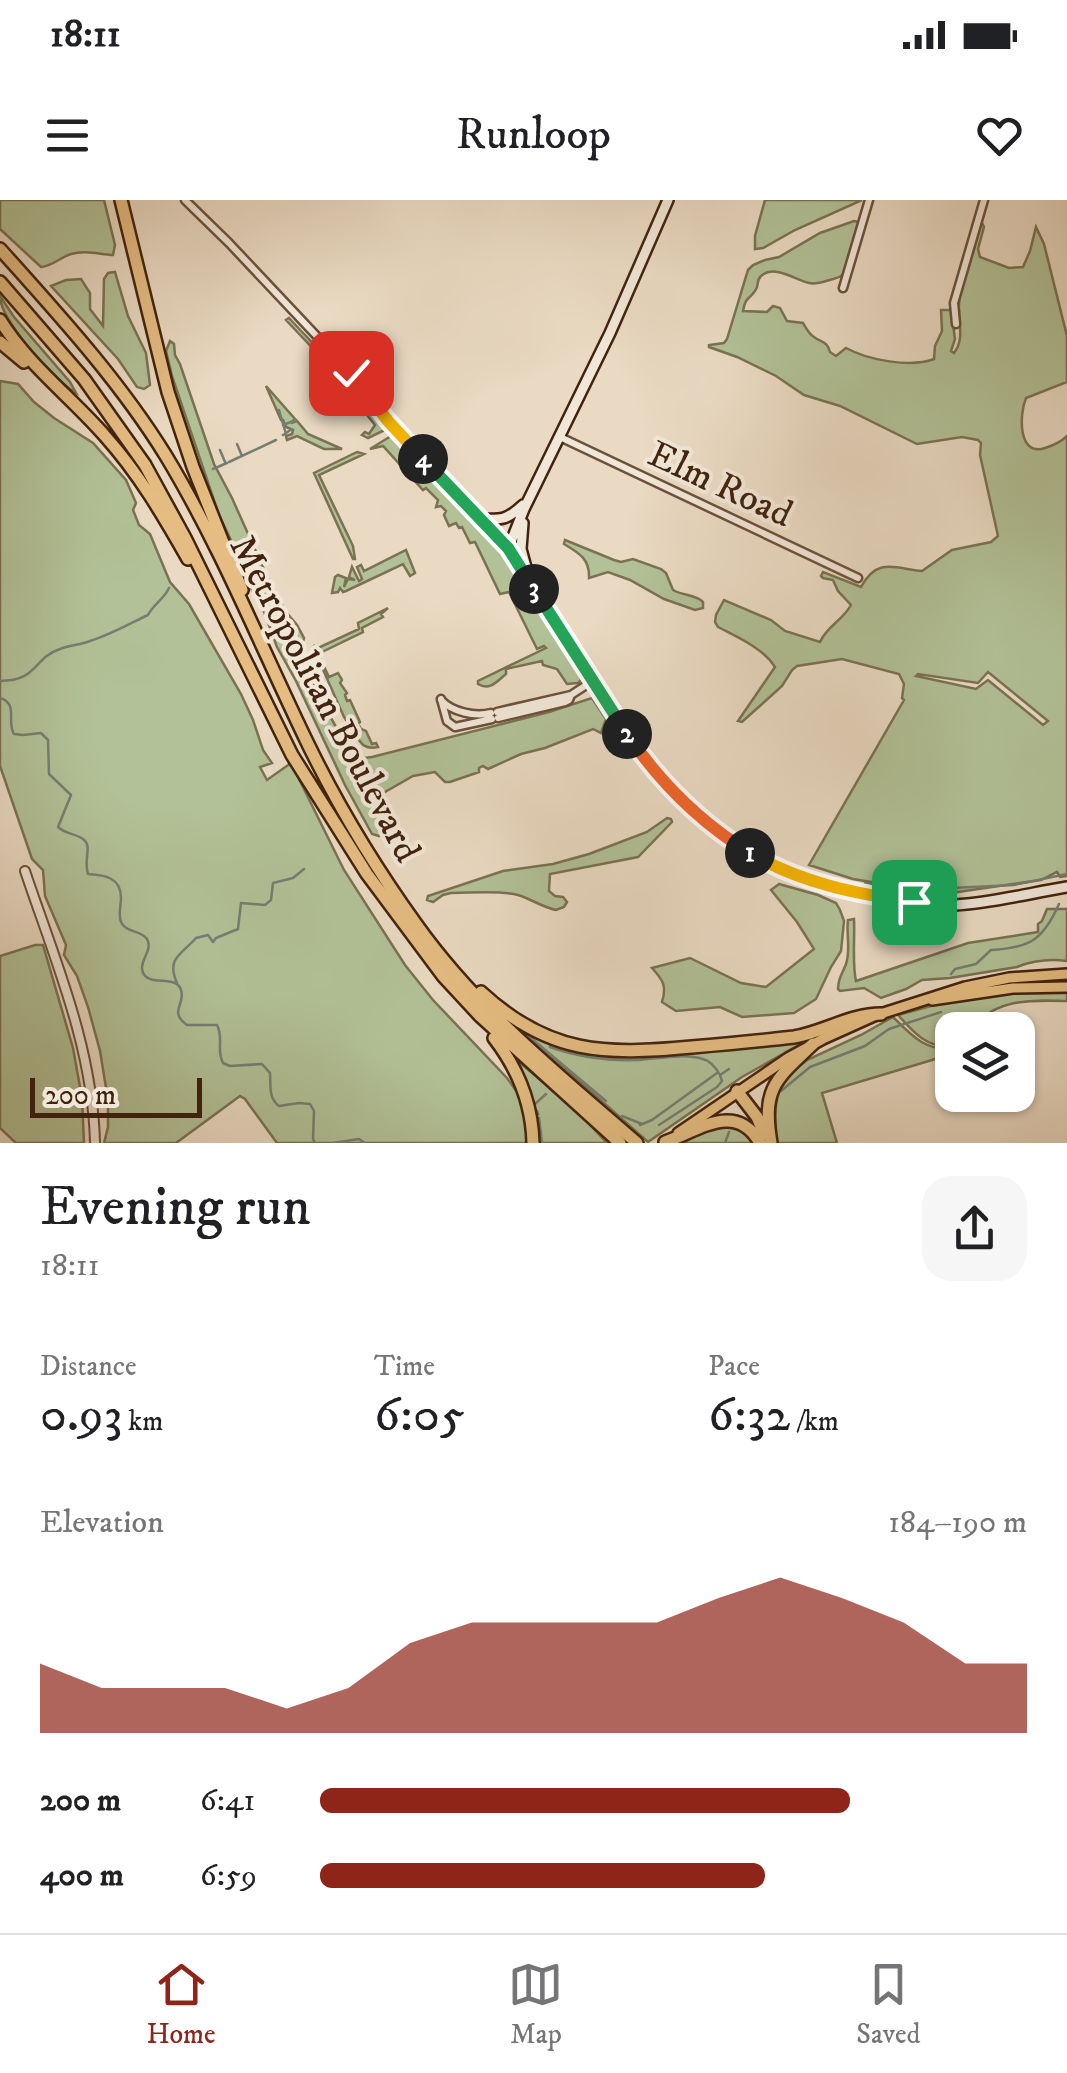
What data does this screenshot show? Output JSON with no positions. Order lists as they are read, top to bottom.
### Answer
{
  "streets": {
    "highway": ["Metropolitan Boulevard"],
    "street": ["Elm Road"]
  },
  "scale_bar": "200 m",
  "page": {
    "status": "18:11",
    "header": "Runloop",
    "pins": [
      "4",
      "3",
      "2",
      "1"
    ],
    "scale": "200 m",
    "heading": ["Evening run", "18:11"],
    "stats": [
      ["Distance", "0.93 km"],
      ["Time", "6:05"],
      ["Pace", "6:32 /km"]
    ],
    "chart": ["Elevation", "184–190 m"],
    "list": [
      {
        "name": "200 m",
        "note": "6:41"
      },
      {
        "name": "400 m",
        "note": "6:59"
      }
    ],
    "tabs": ["Home", "Map", "Saved"]
  }
}
